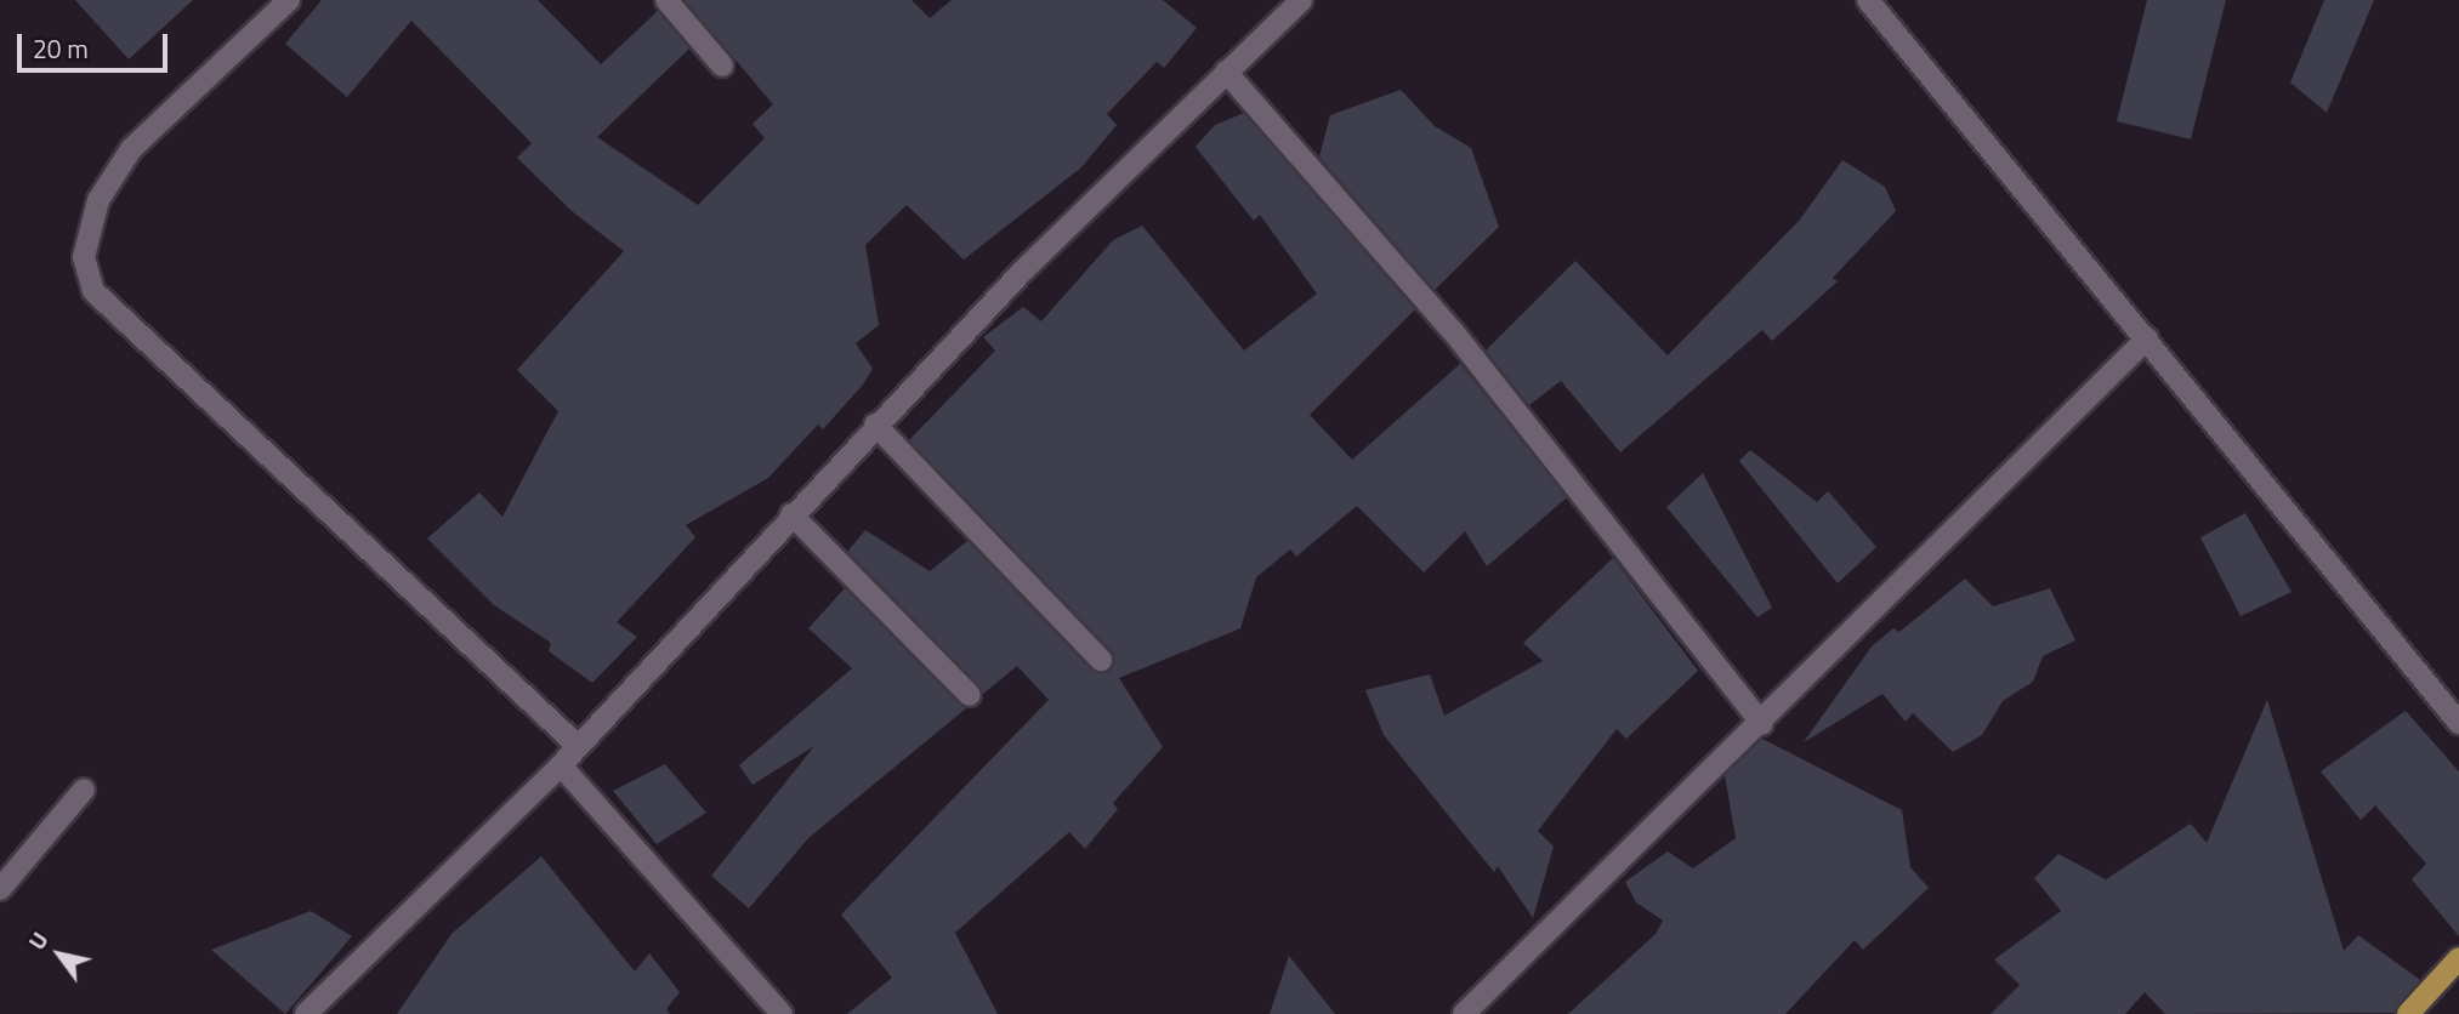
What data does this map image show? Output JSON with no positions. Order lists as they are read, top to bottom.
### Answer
{
  "scale_bar": "20 m",
  "north": "top left"
}
